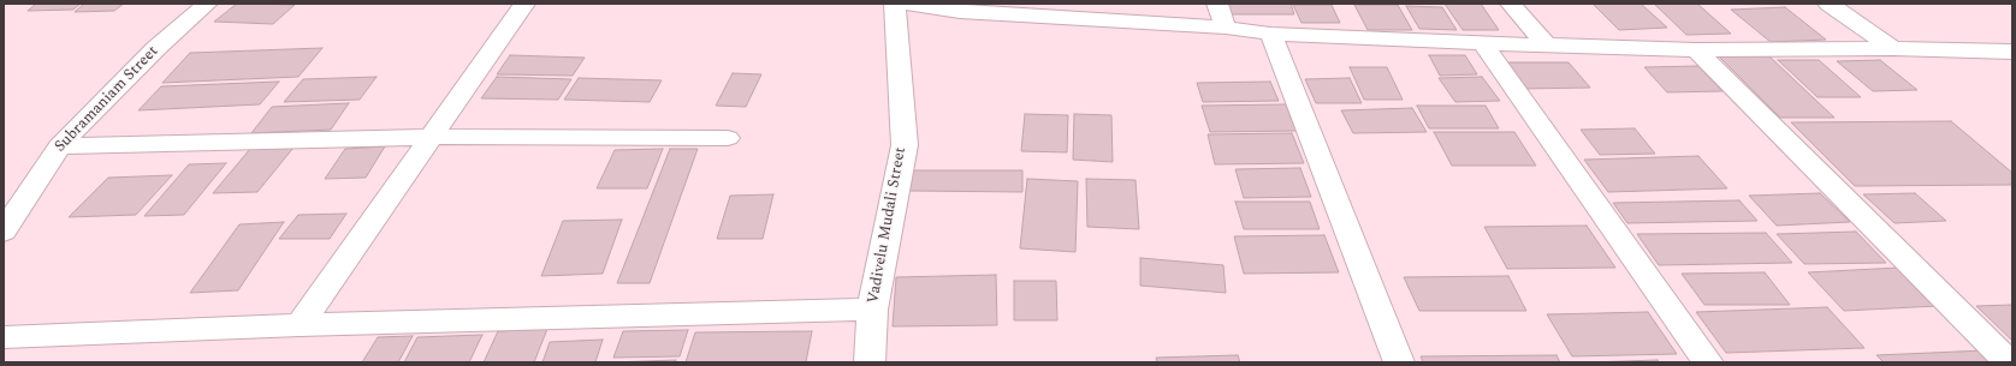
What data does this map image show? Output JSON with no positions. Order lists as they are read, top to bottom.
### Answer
{
  "streets": {
    "street": ["Subramaniam Street", "Vadivelu Mudali Street"]
  }
}
